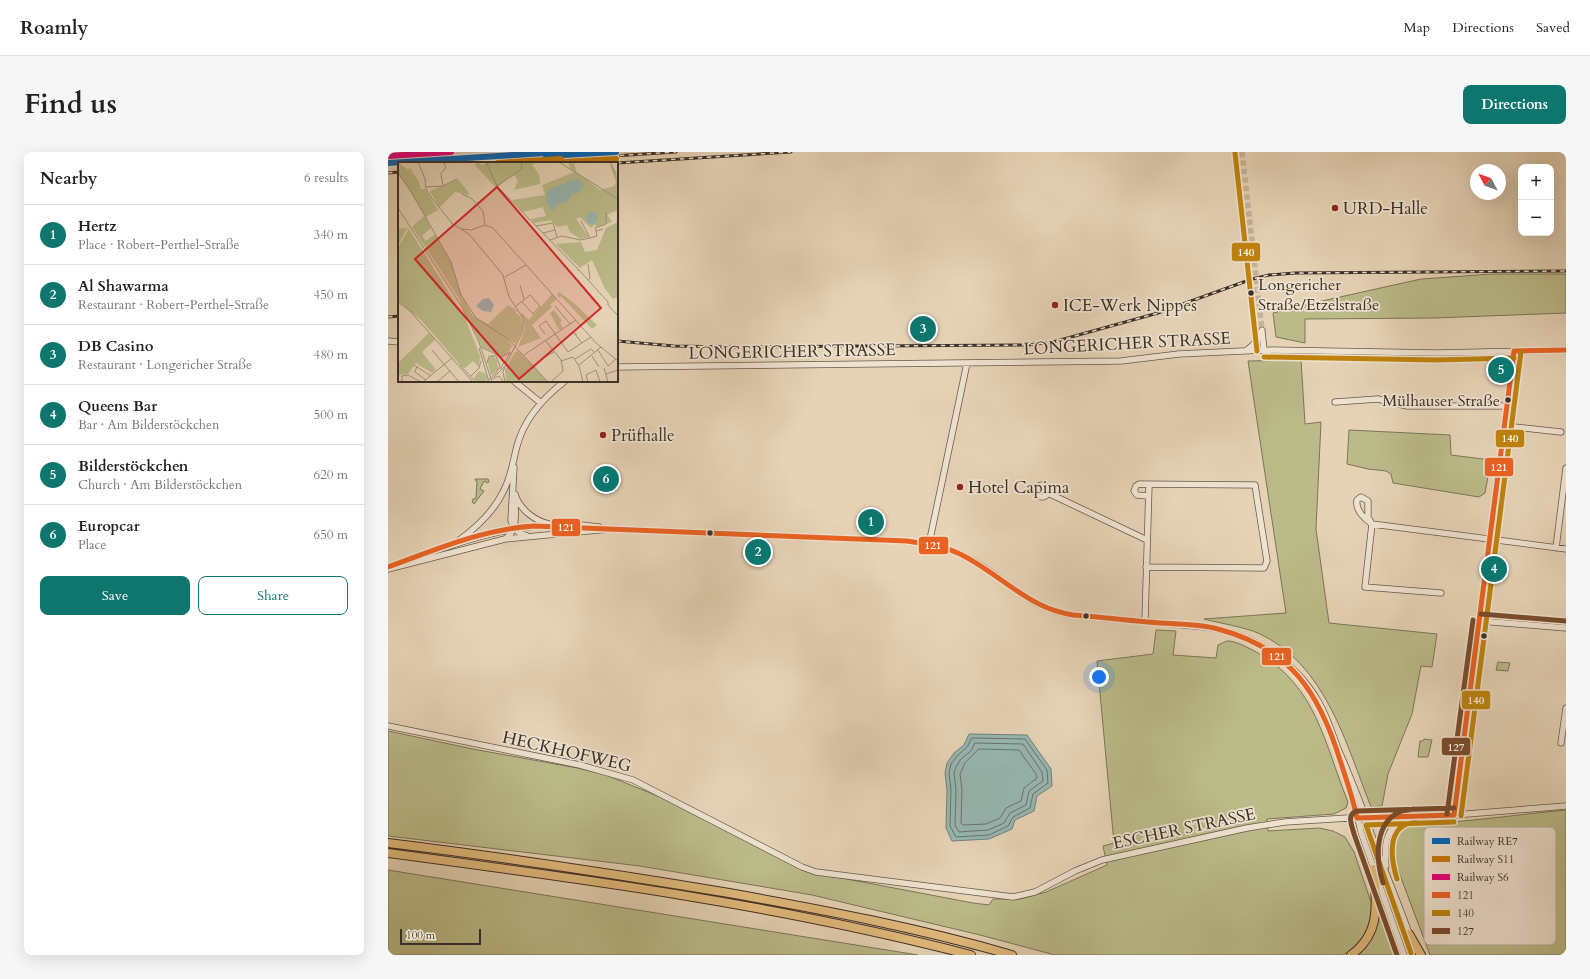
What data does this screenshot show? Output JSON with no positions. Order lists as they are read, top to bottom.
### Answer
{
  "streets": {
    "street": ["LONGERICHER STRASSE", "HECKHOFWEG", "ESCHER STRASSE"]
  },
  "crossings": [
    ["HECKHOFWEG", "ESCHER STRASSE"]
  ],
  "places": [
    "URD-Halle",
    "Longericher Straße/Etzelstraße",
    "ICE-Werk Nippes",
    "Mülhauser Straße",
    "Prüfhalle",
    "Hotel Capima"
  ],
  "lines": [
    "rail line RE7",
    "rail line S6",
    "transit line 140",
    "rail line S11",
    "transit line 121",
    "transit line 127"
  ],
  "legend": [
    "Railway RE7",
    "Railway S11",
    "Railway S6",
    "121",
    "140",
    "127"
  ],
  "scale_bar": "100 m",
  "north": "top left",
  "page": {
    "header": "Roamly",
    "nav": ["Map", "Directions", "Saved"],
    "title": "Find us",
    "buttons": [
      "Directions",
      ["Save", "Share"]
    ],
    "heading": ["Nearby", "6 results"],
    "map_buttons": ["+", "−"],
    "list": [
      {
        "mark": "1",
        "name": "Hertz",
        "note": "Place · Robert-Perthel-Straße",
        "value": "340 m"
      },
      {
        "mark": "2",
        "name": "Al Shawarma",
        "note": "Restaurant · Robert-Perthel-Straße",
        "value": "450 m"
      },
      {
        "mark": "3",
        "name": "DB Casino",
        "note": "Restaurant · Longericher Straße",
        "value": "480 m"
      },
      {
        "mark": "4",
        "name": "Queens Bar",
        "note": "Bar · Am Bilderstöckchen",
        "value": "500 m"
      },
      {
        "mark": "5",
        "name": "Bilderstöckchen",
        "note": "Church · Am Bilderstöckchen",
        "value": "620 m"
      },
      {
        "mark": "6",
        "name": "Europcar",
        "note": "Place",
        "value": "650 m"
      }
    ],
    "pins": [
      "3",
      "5",
      "6",
      "1",
      "2",
      "4"
    ],
    "scale": "100 m"
  }
}
